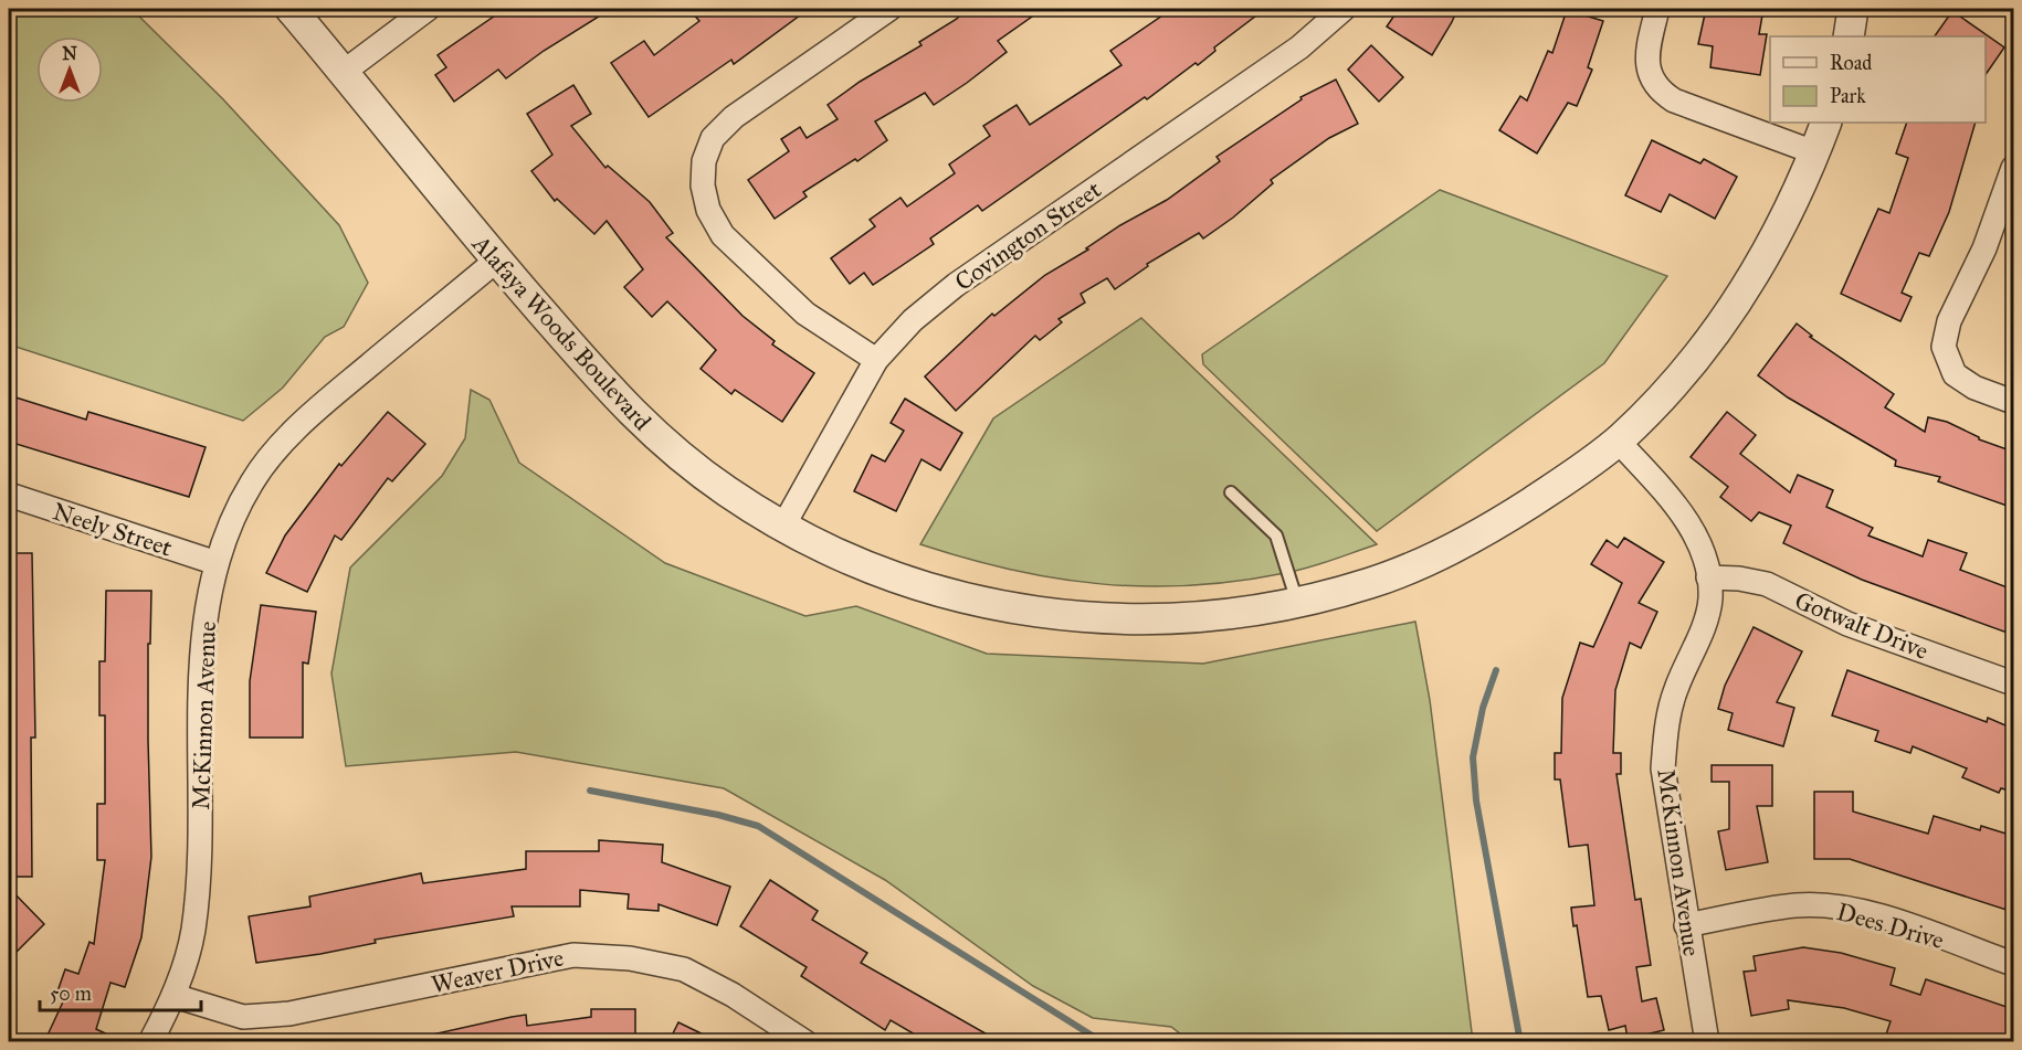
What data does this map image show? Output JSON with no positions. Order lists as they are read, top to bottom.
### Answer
{
  "streets": {
    "street": [
      "Covington Street",
      "Alafaya Woods Boulevard",
      "Neely Street",
      "Gotwalt Drive",
      "McKinnon Avenue",
      "Dees Drive",
      "Weaver Drive"
    ]
  },
  "crossings": [
    ["Covington Street", "Alafaya Woods Boulevard"],
    ["Alafaya Woods Boulevard", "McKinnon Avenue"],
    ["Neely Street", "McKinnon Avenue"],
    ["Gotwalt Drive", "McKinnon Avenue"],
    ["McKinnon Avenue", "Dees Drive"],
    ["McKinnon Avenue", "Weaver Drive"]
  ],
  "legend": ["Road", "Park"],
  "scale_bar": "50 m",
  "north": "top"
}
